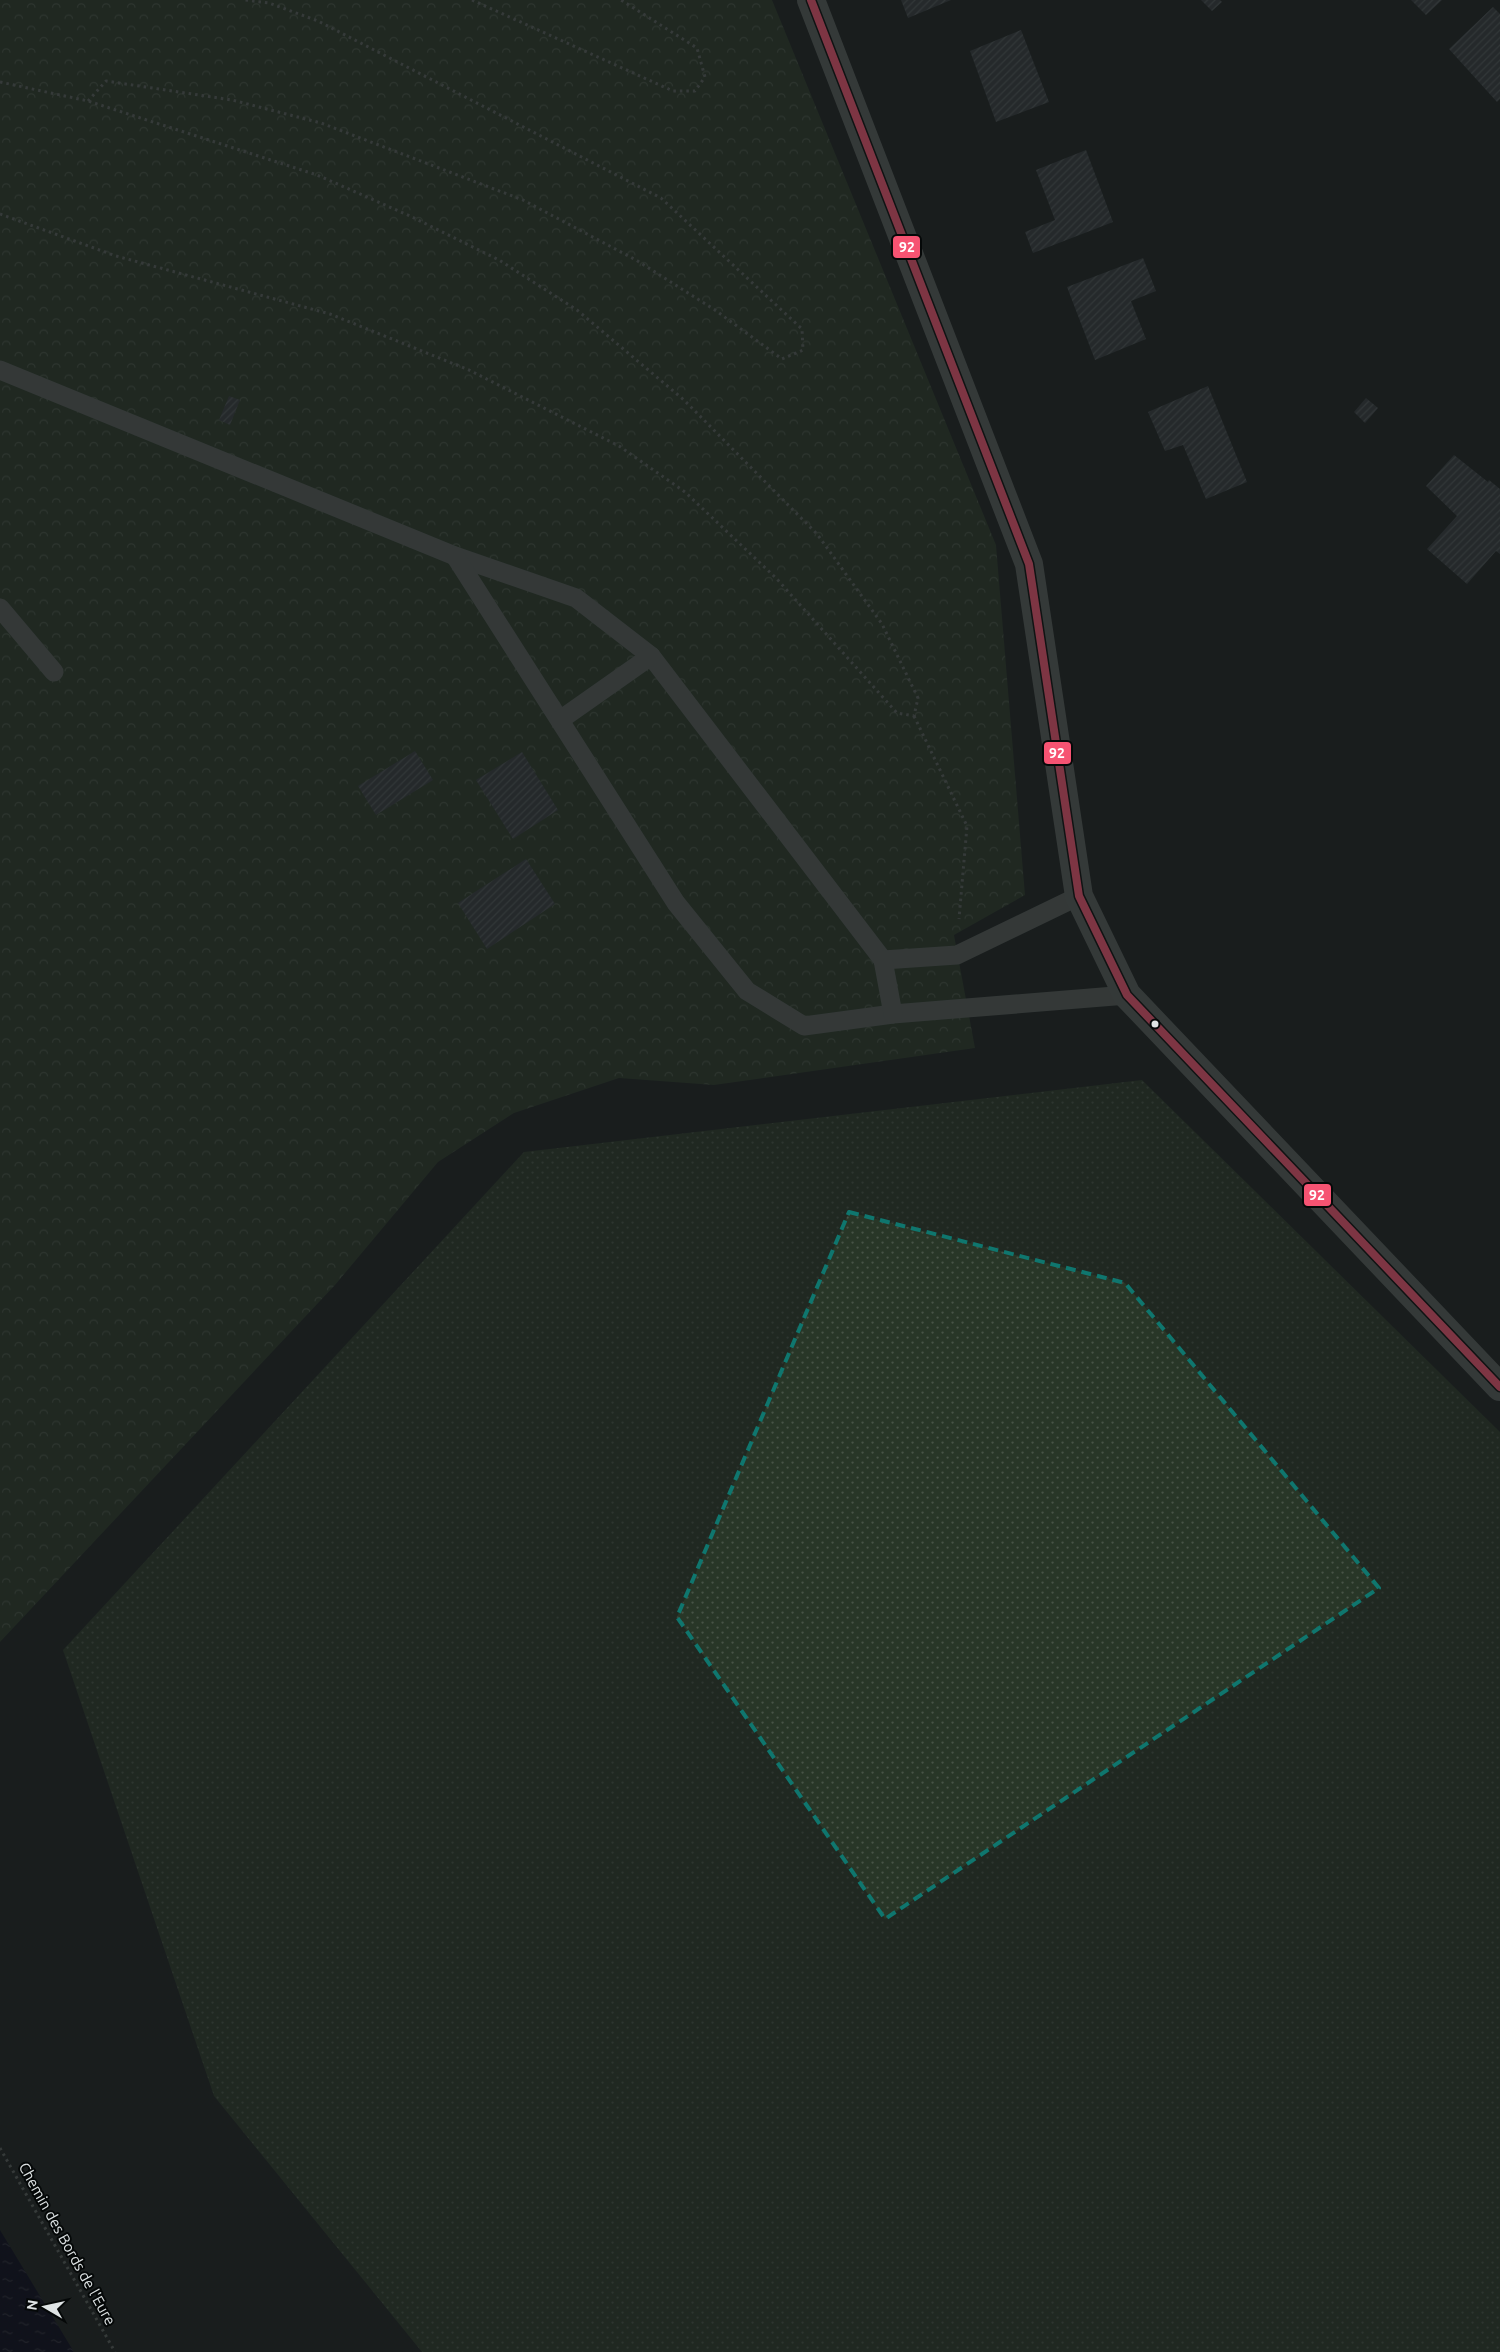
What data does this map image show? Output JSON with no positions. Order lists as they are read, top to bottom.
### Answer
{
  "streets": {
    "path": ["Chemin des Bords de l'Eure"]
  },
  "lines": ["transit line 92"],
  "north": "left"
}
